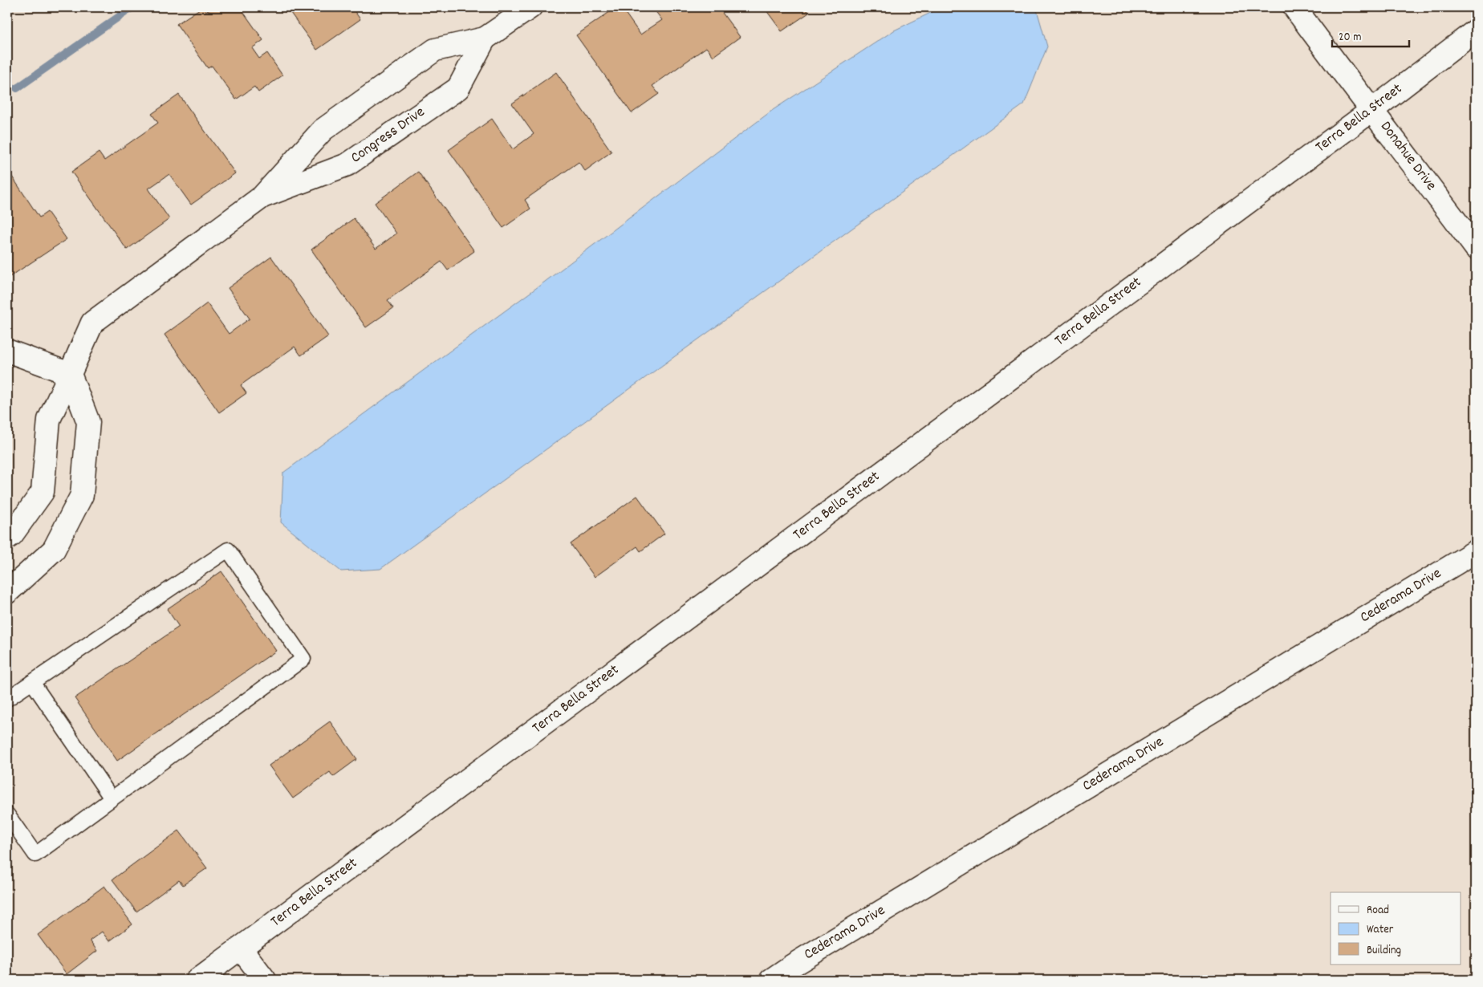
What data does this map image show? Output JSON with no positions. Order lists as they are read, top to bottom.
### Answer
{
  "streets": {
    "street": [
      "Terra Bella Street",
      "Congress Drive",
      "Donahue Drive",
      "Cederama Drive"
    ]
  },
  "crossings": [
    ["Terra Bella Street", "Donahue Drive"]
  ],
  "legend": ["Road", "Water", "Building"],
  "scale_bar": "20 m"
}
